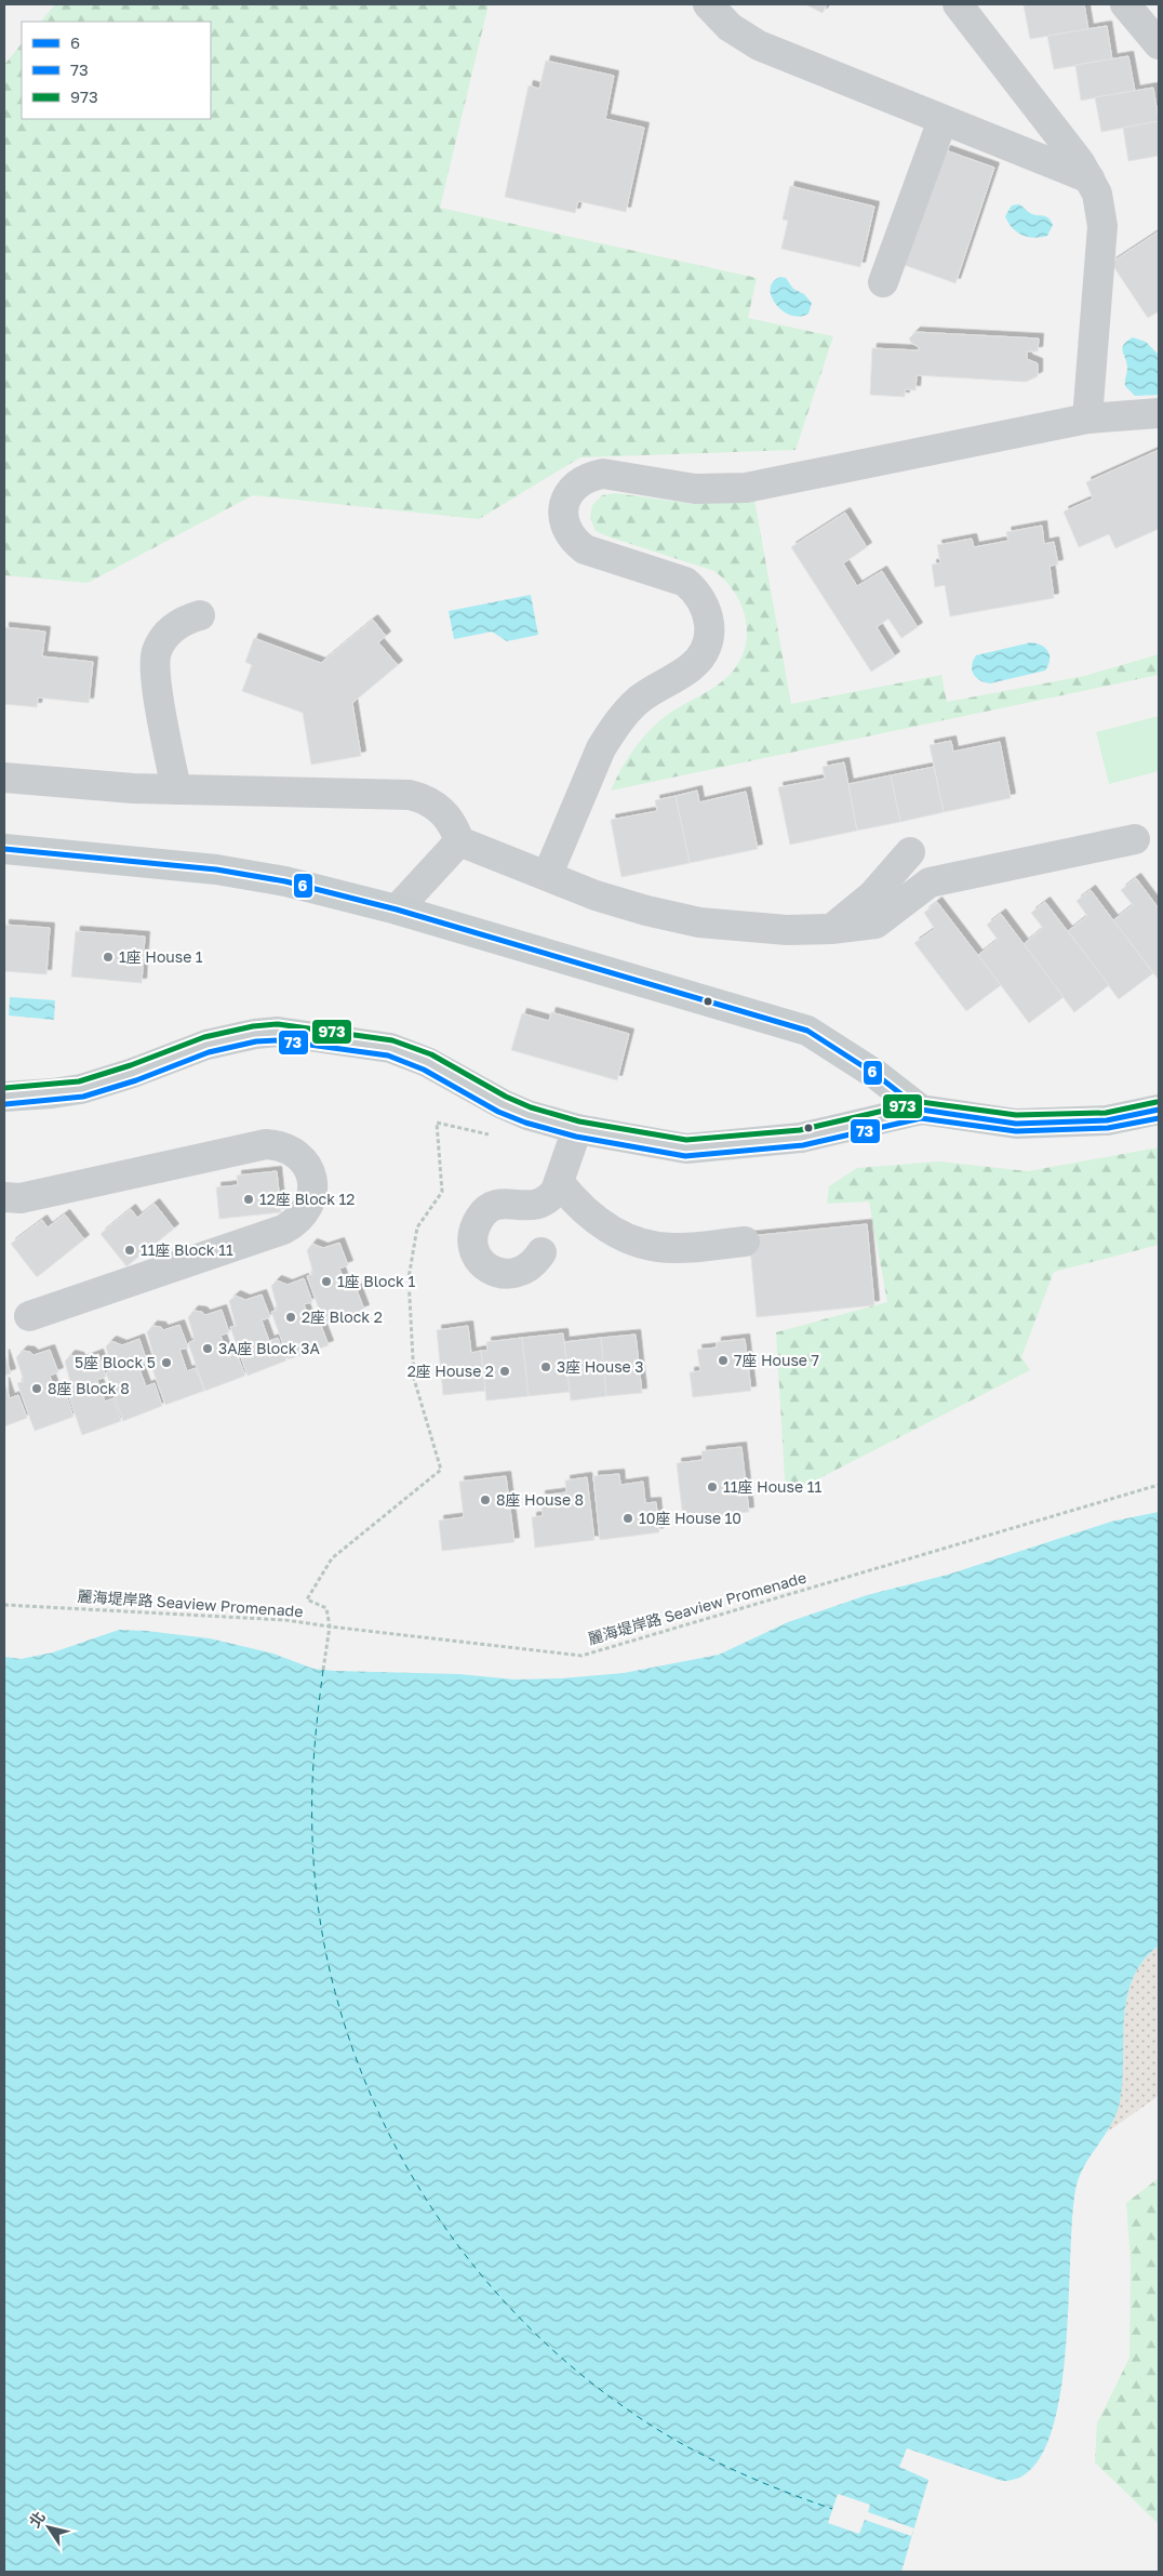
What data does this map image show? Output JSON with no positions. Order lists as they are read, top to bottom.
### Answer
{
  "streets": {
    "path": ["麗海堤岸路 Seaview Promenade"]
  },
  "places": [
    "1座 House 1",
    "12座 Block 12",
    "11座 Block 11",
    "1座 Block 1",
    "2座 Block 2",
    "3A座 Block 3A",
    "7座 House 7",
    "5座 Block 5",
    "3座 House 3",
    "2座 House 2",
    "8座 Block 8",
    "11座 House 11",
    "8座 House 8",
    "10座 House 10"
  ],
  "lines": ["transit line 6", "transit line 973", "transit line 73"],
  "legend": ["6", "73", "973"],
  "north": "top left"
}
